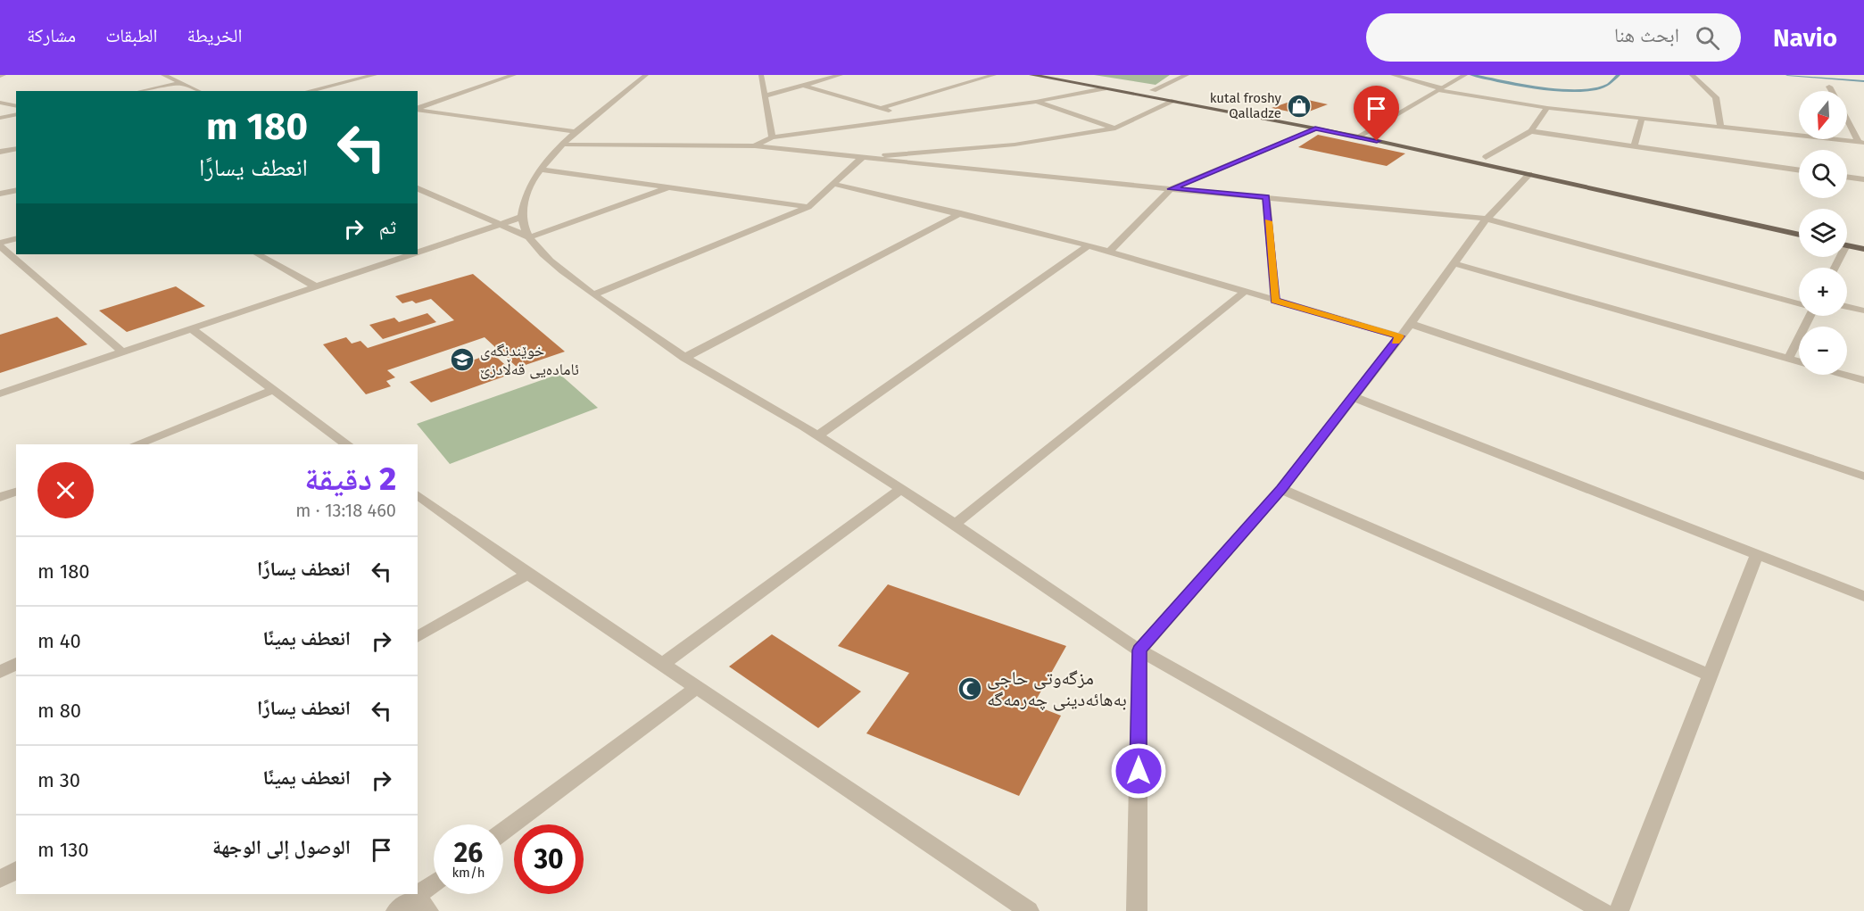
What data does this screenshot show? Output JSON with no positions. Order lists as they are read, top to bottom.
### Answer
{
  "places": {
    "shop": ["kutal froshy Qalladze"],
    "school or university": ["خوێندنگەی ئامادەیی قەڵادزێ"],
    "mosque": ["مزگەوتی حاجی بەهائەدینی چەرمەگە"]
  },
  "north": "bottom",
  "page": {
    "header": "Navio",
    "search": "ابحث هنا",
    "nav": ["الخريطة", "الطبقات", "مشاركة"],
    "map_buttons": ["+", "−"],
    "turn": ["180 m", "انعطف يسارًا"],
    "then": "ثم",
    "heading": ["2 دقيقة", "460 m · 13:18"],
    "list": [
      {
        "name": "انعطف يسارًا",
        "value": "180 m"
      },
      {
        "name": "انعطف يمينًا",
        "value": "40 m"
      },
      {
        "name": "انعطف يسارًا",
        "value": "80 m"
      },
      {
        "name": "انعطف يمينًا",
        "value": "30 m"
      },
      {
        "name": "الوصول إلى الوجهة",
        "value": "130 m"
      }
    ],
    "speed": "26 km/h",
    "limit": "30"
  }
}
